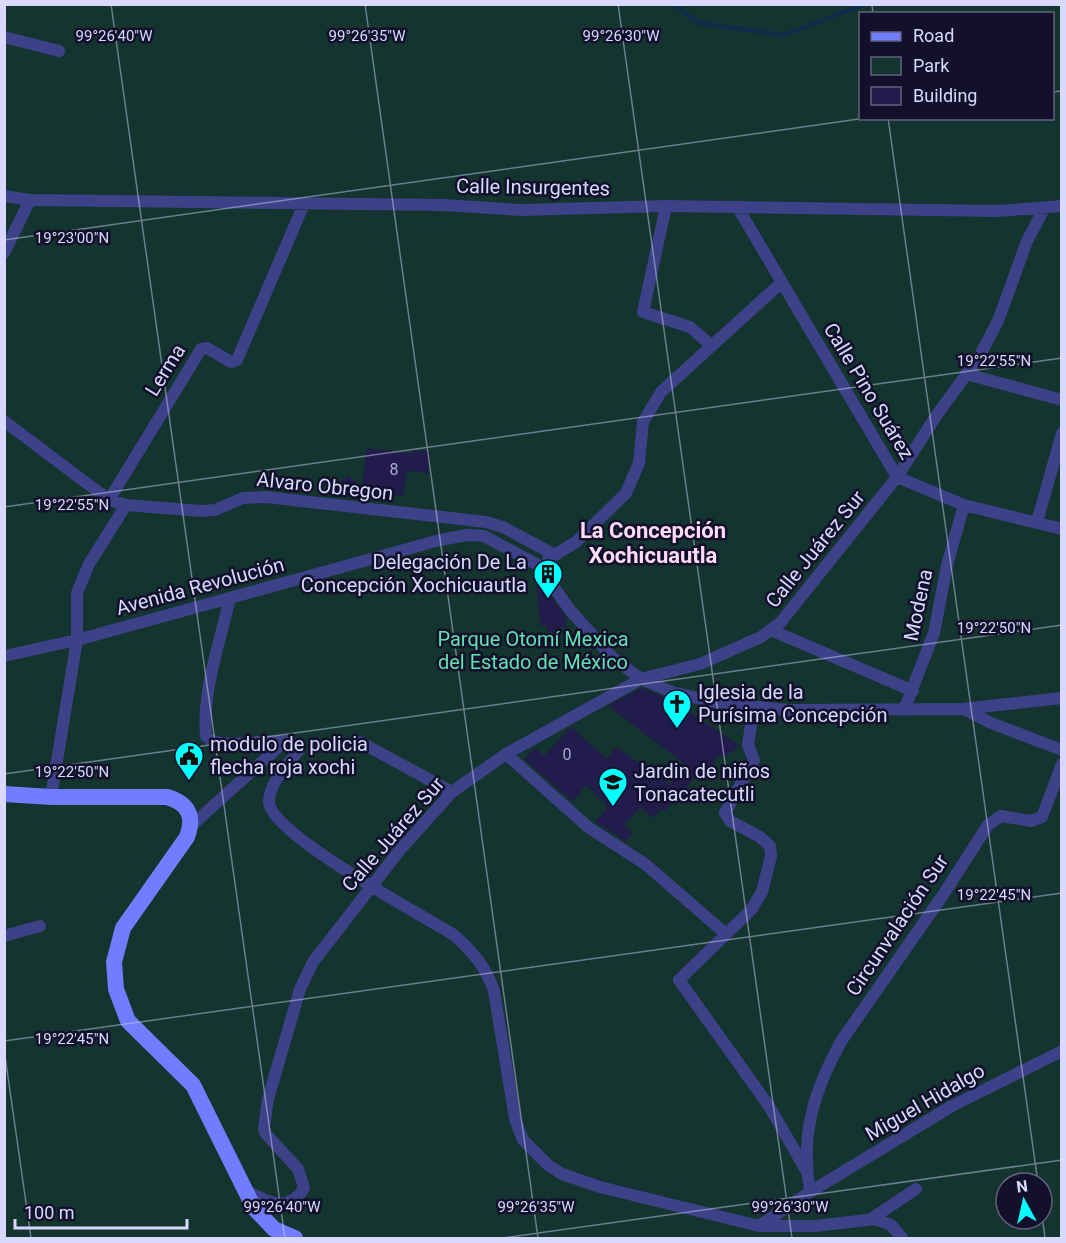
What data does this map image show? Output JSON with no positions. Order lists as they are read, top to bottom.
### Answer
{
  "streets": {
    "street": [
      "Calle Insurgentes",
      "Lerma",
      "Calle Pino Suárez",
      "Alvaro Obregon",
      "Calle Juárez Sur",
      "Avenida Revolución",
      "Modena",
      "Circunvalación Sur",
      "Miguel Hidalgo"
    ]
  },
  "crossings": [
    ["Calle Insurgentes", "Lerma"],
    ["Calle Insurgentes", "Calle Pino Suárez"],
    ["Calle Insurgentes", "Calle Juárez Sur"],
    ["Lerma", "Alvaro Obregon"],
    ["Calle Pino Suárez", "Calle Juárez Sur"],
    ["Calle Pino Suárez", "Modena"],
    ["Circunvalación Sur", "Miguel Hidalgo"]
  ],
  "districts": ["La Concepción Xochicuautla"],
  "parks": ["Parque Otomí Mexica del Estado de México"],
  "places": {
    "building": ["Delegación De La Concepción Xochicuautla"],
    "church": ["Iglesia de la Purísima Concepción"],
    "public building": ["modulo de policia flecha roja xochi"],
    "school or university": ["Jardin de niños Tonacatecutli"]
  },
  "house_numbers": ["8", "0"],
  "legend": ["Road", "Park", "Building"],
  "scale_bar": "100 m",
  "north": "top",
  "coordinates": [
    "99°26'40\"W",
    "99°26'35\"W",
    "99°26'30\"W",
    "19°23'00\"N",
    "19°22'55\"N",
    "19°22'50\"N",
    "19°22'45\"N"
  ]
}
